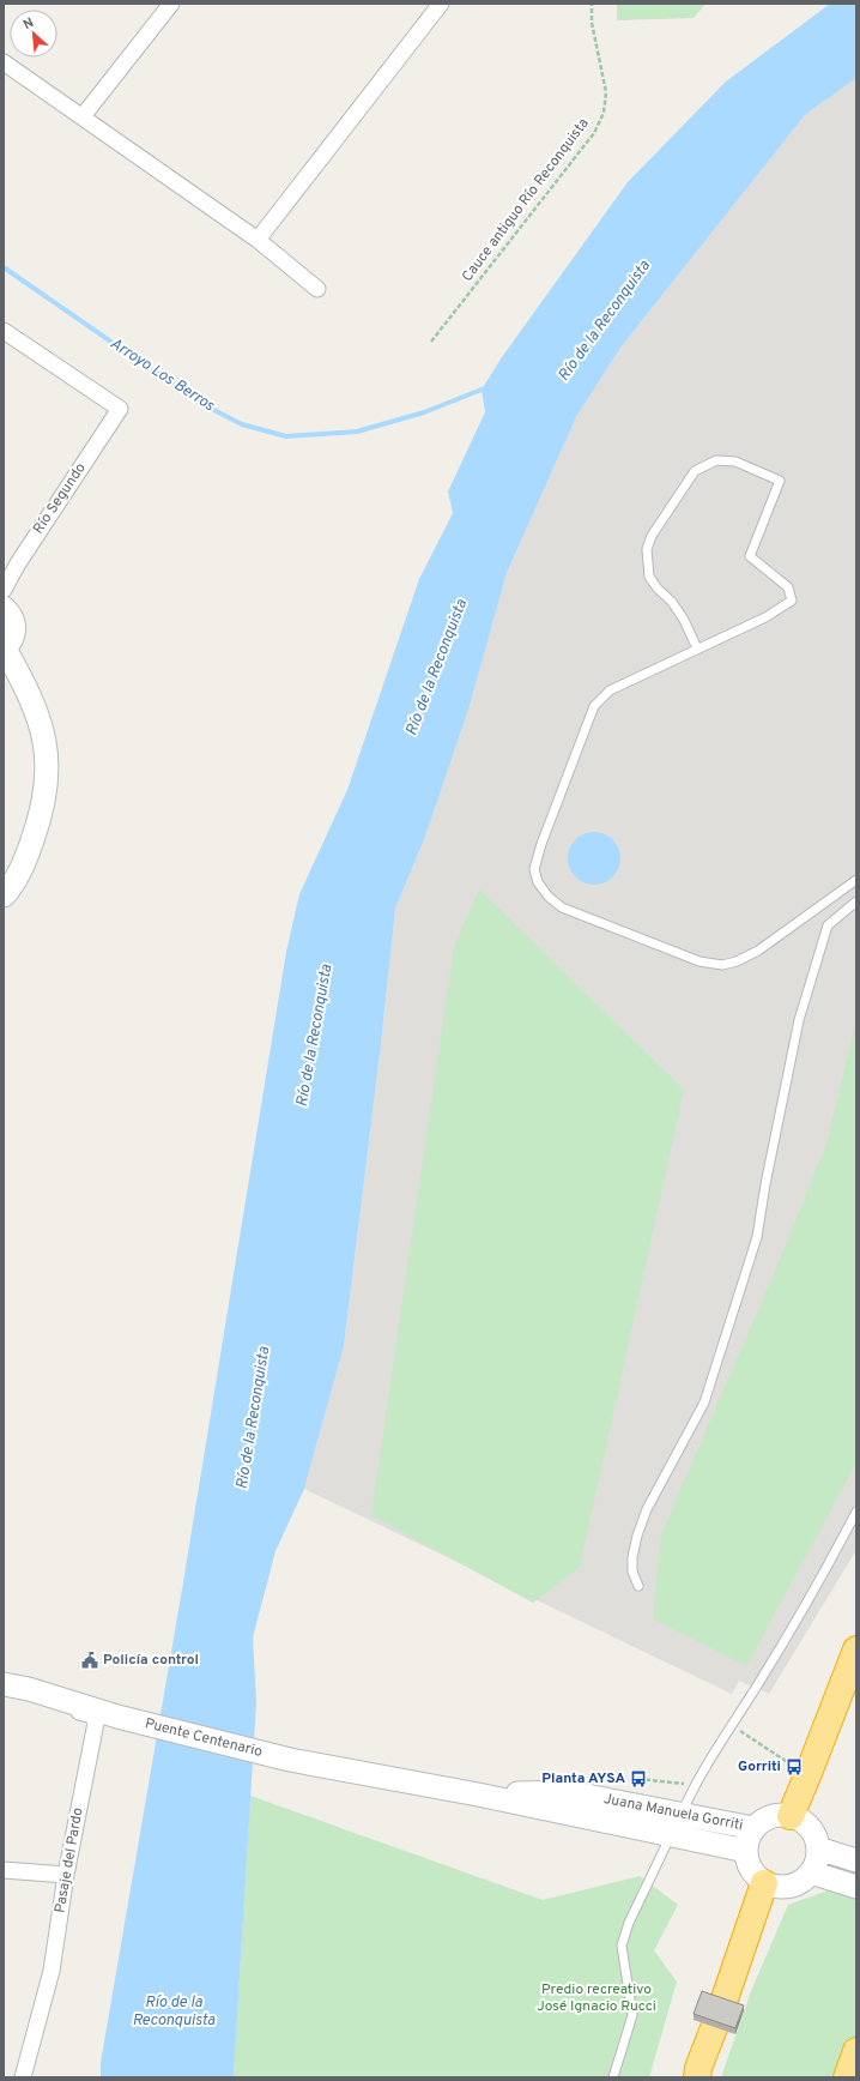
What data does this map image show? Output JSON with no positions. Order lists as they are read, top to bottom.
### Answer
{
  "streets": {
    "main road": ["Puente Centenario", "Juana Manuela Gorriti"],
    "street": ["Río Segundo", "Pasaje del Pardo"],
    "path": ["Cauce antiguo Río Reconquista"]
  },
  "crossings": [
    ["Puente Centenario", "Juana Manuela Gorriti"],
    ["Puente Centenario", "Pasaje del Pardo"]
  ],
  "water": ["Río de la Reconquista", "Arroyo Los Berros"],
  "parks": ["Predio recreativo José Ignacio Rucci"],
  "places": {
    "public building": ["Policía control"],
    "bus stop": ["Gorriti", "Planta AYSA"]
  },
  "north": "top left"
}
